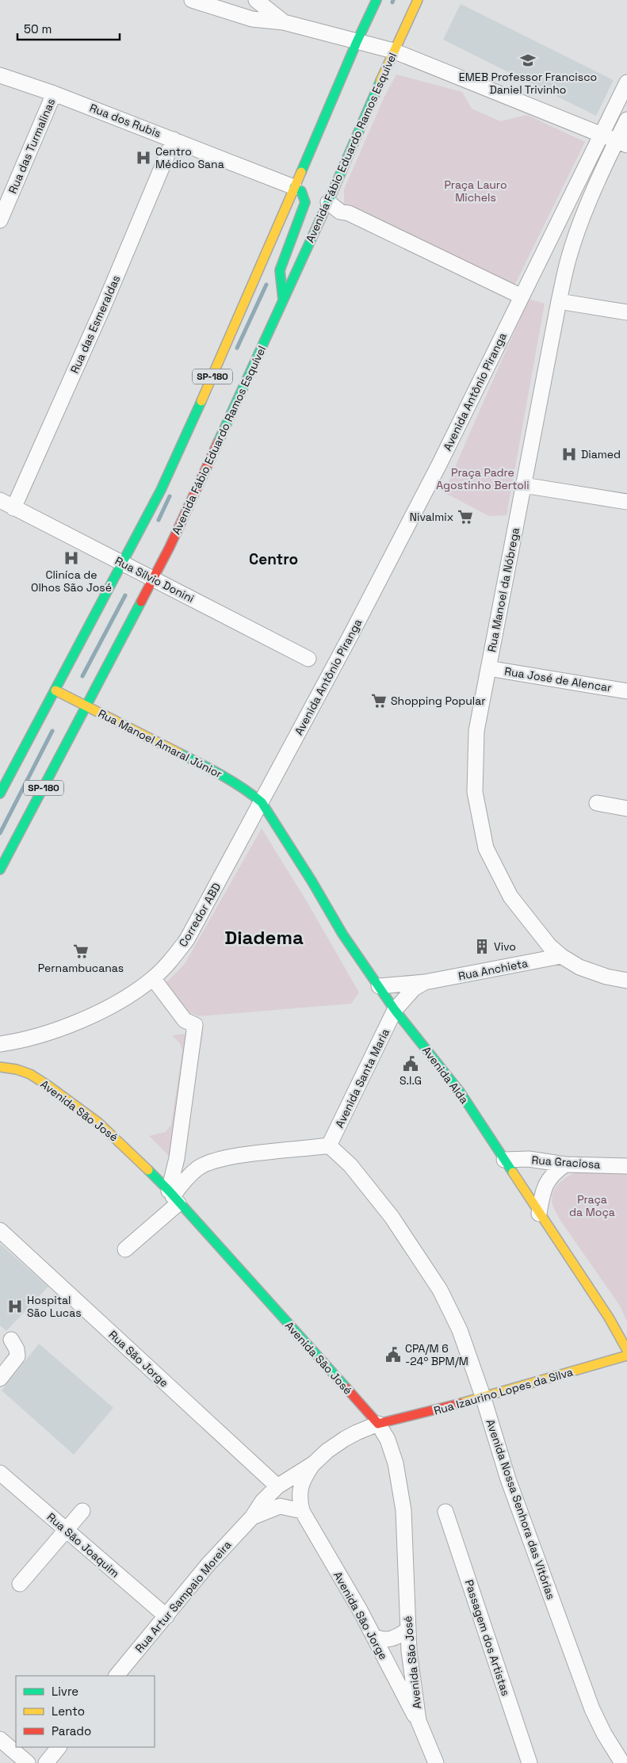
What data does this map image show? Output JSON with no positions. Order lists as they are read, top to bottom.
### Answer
{
  "streets": {
    "main road": [
      "Avenida Fábio Eduardo Ramos Esquível",
      "SP-180",
      "Rua Manoel Amaral Júnior",
      "Avenida Alda",
      "Avenida São José",
      "Rua Izaurino Lopes da Silva"
    ],
    "street": [
      "Rua dos Rubis",
      "Rua das Turmalinas",
      "Rua das Esmeraldas",
      "Avenida Antônio Piranga",
      "Rua Sílvio Donini",
      "Rua Manoel da Nóbrega",
      "Rua José de Alencar",
      "Corredor ABD",
      "Rua Anchieta",
      "Avenida Santa Maria",
      "Rua Graciosa",
      "Rua São Jorge",
      "Avenida Nossa Senhora das Vitórias",
      "Rua São Joaquim",
      "Rua Artur Sampaio Moreira",
      "Avenida São Jorge",
      "Passagem dos Artistas"
    ]
  },
  "crossings": [
    ["Rua dos Rubis", "Rua das Turmalinas"],
    ["Rua dos Rubis", "Rua das Esmeraldas"],
    ["Rua dos Rubis", "SP-180"],
    ["Avenida Fábio Eduardo Ramos Esquível", "Rua Sílvio Donini"],
    ["Avenida Fábio Eduardo Ramos Esquível", "Rua Manoel Amaral Júnior"],
    ["Rua das Esmeraldas", "Rua Sílvio Donini"],
    ["SP-180", "Rua Sílvio Donini"],
    ["SP-180", "Rua Manoel Amaral Júnior"],
    ["Avenida Antônio Piranga", "Rua Manoel Amaral Júnior"],
    ["Avenida Antônio Piranga", "Corredor ABD"],
    ["Avenida Antônio Piranga", "Avenida Alda"],
    ["Rua Manoel da Nóbrega", "Rua José de Alencar"],
    ["Rua Manoel da Nóbrega", "Rua Anchieta"],
    ["Rua Manoel Amaral Júnior", "Corredor ABD"],
    ["Rua Manoel Amaral Júnior", "Avenida Alda"],
    ["Corredor ABD", "Avenida Alda"],
    ["Rua Anchieta", "Avenida Alda"],
    ["Rua Anchieta", "Avenida Santa Maria"],
    ["Avenida Alda", "Avenida Santa Maria"],
    ["Avenida Alda", "Rua Graciosa"],
    ["Avenida Santa Maria", "Avenida Nossa Senhora das Vitórias"],
    ["Avenida São José", "Rua Izaurino Lopes da Silva"],
    ["Avenida São José", "Rua Artur Sampaio Moreira"],
    ["Avenida São José", "Avenida São Jorge"],
    ["Rua São Jorge", "Rua Artur Sampaio Moreira"],
    ["Rua Izaurino Lopes da Silva", "Avenida Nossa Senhora das Vitórias"],
    ["Rua Izaurino Lopes da Silva", "Rua Artur Sampaio Moreira"],
    ["Rua São Joaquim", "Rua Artur Sampaio Moreira"],
    ["Rua Artur Sampaio Moreira", "Avenida São Jorge"]
  ],
  "districts": ["Centro", "Diadema"],
  "parks": ["Praça Lauro Michels", "Praça Padre Agostinho Bertoli", "Praça da Moça"],
  "places": {
    "school or university": ["EMEB Professor Francisco Daniel Trivinho"],
    "hospital": [
      "Centro Médico Sana",
      "Diamed",
      "Cliníca de Olhos São José",
      "Hospital São Lucas"
    ],
    "supermarket": ["Nivalmix", "Shopping Popular", "Pernambucanas"],
    "building": ["Vivo"],
    "public building": ["S.I.G", "CPA/M 6 -24º BPM/M"]
  },
  "legend": ["Livre", "Lento", "Parado"],
  "scale_bar": "50 m"
}
